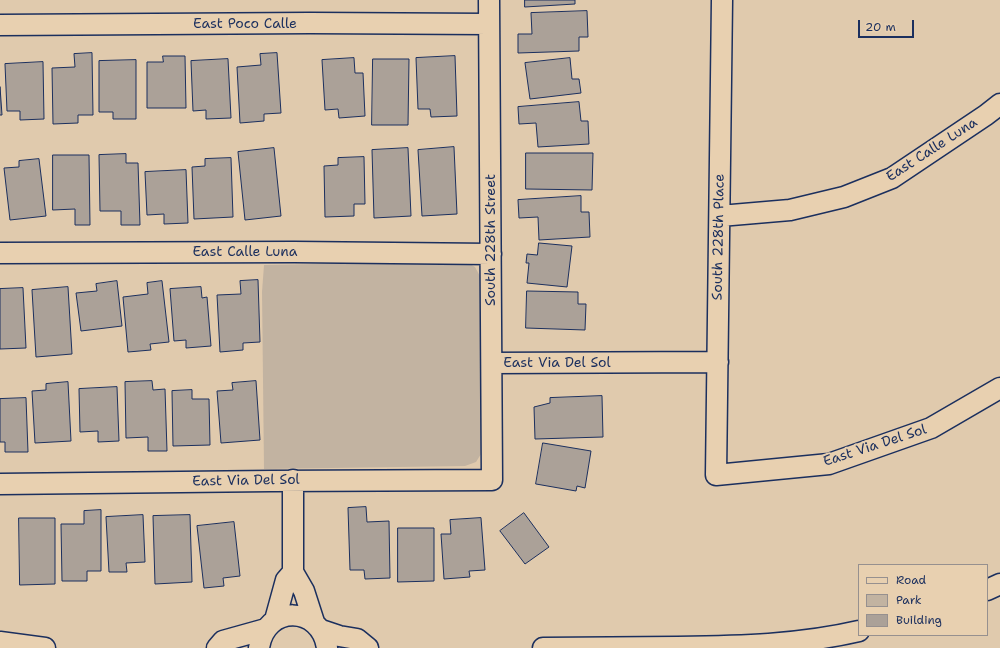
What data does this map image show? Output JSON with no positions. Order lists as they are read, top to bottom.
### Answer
{
  "streets": {
    "street": [
      "East Poco Calle",
      "East Calle Luna",
      "South 228th Place",
      "South 228th Street",
      "East Via Del Sol"
    ]
  },
  "crossings": [
    ["East Poco Calle", "South 228th Street"],
    ["East Calle Luna", "South 228th Place"],
    ["East Calle Luna", "South 228th Street"],
    ["South 228th Place", "East Via Del Sol"],
    ["South 228th Street", "East Via Del Sol"]
  ],
  "legend": ["Road", "Park", "Building"],
  "scale_bar": "20 m"
}
